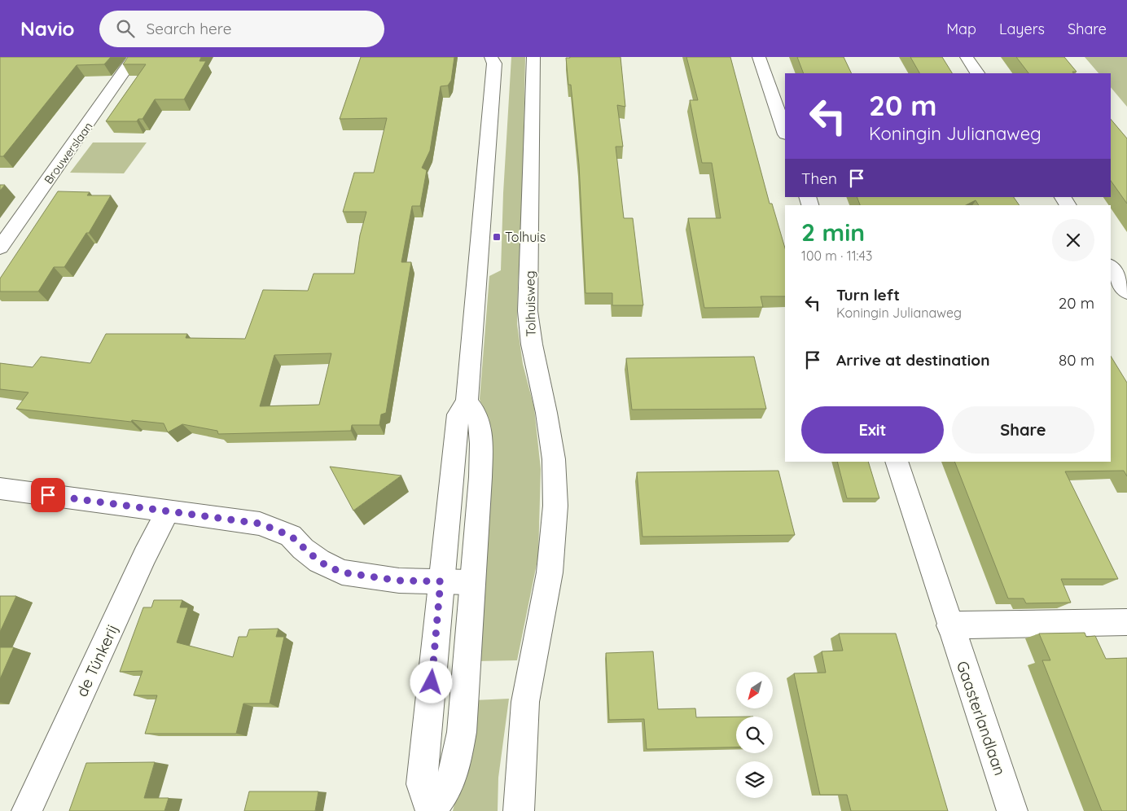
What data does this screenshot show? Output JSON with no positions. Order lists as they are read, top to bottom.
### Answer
{
  "streets": {
    "street": [
      "Brouwerslaan",
      "Tolhuisweg",
      "de Túnkerij",
      "Gaasterlandlaan"
    ]
  },
  "places": {
    "transit": ["Tolhuis"]
  },
  "north": "bottom left",
  "page": {
    "header": "Navio",
    "search": "Search here",
    "nav": ["Map", "Layers", "Share"],
    "turn": ["20 m", "Koningin Julianaweg"],
    "then": "Then",
    "heading": ["2 min", "100 m · 11:43"],
    "list": [
      {
        "name": "Turn left",
        "note": "Koningin Julianaweg",
        "value": "20 m"
      },
      {
        "name": "Arrive at destination",
        "value": "80 m"
      }
    ],
    "buttons": ["Exit", "Share"]
  }
}
